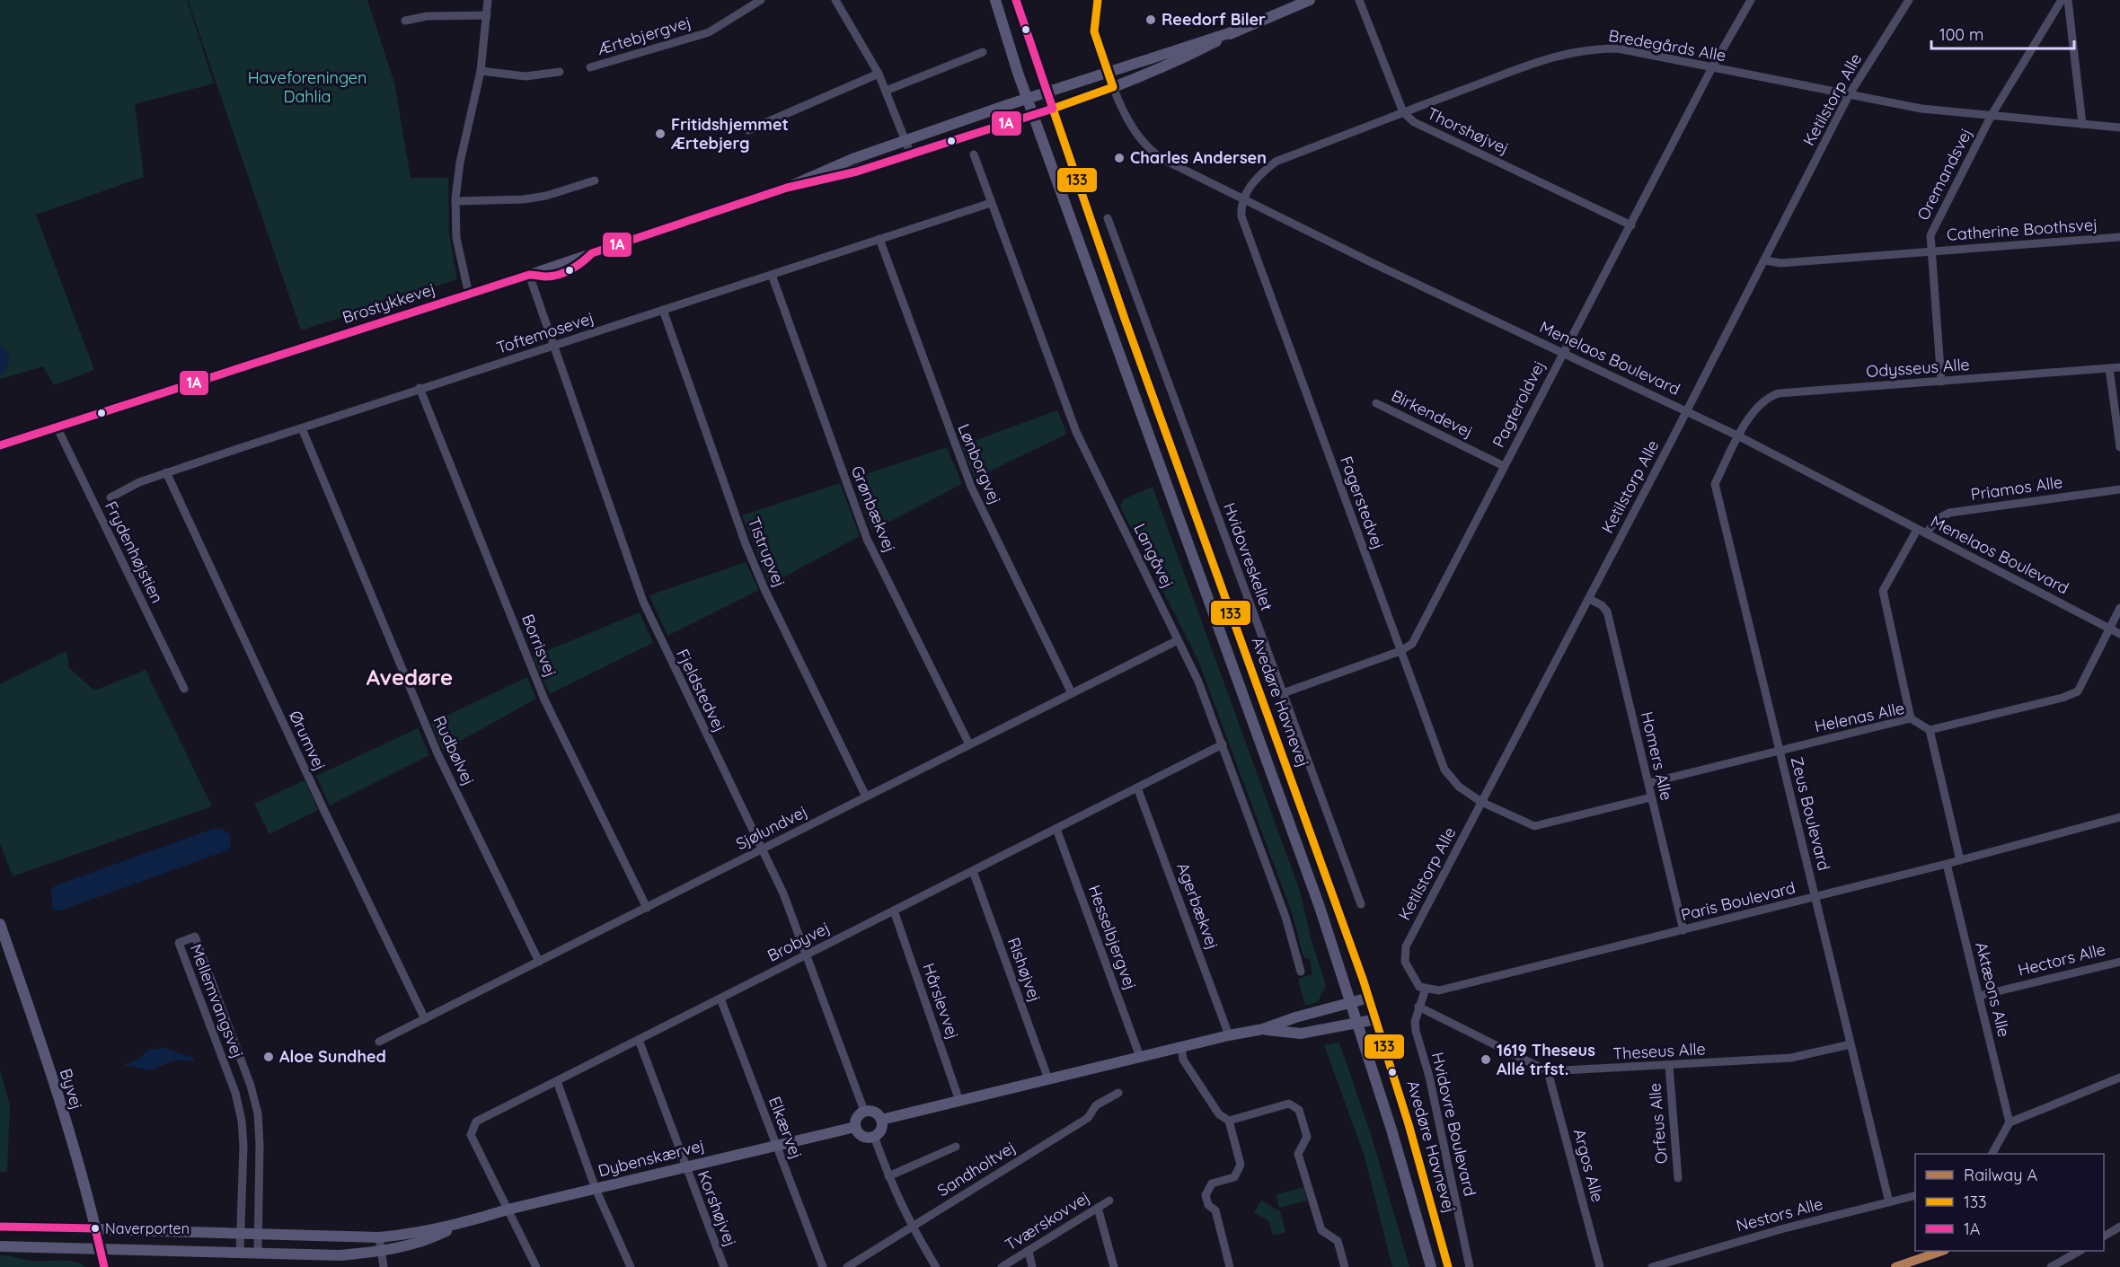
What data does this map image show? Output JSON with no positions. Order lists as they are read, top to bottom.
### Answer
{
  "streets": {
    "street": [
      "Ærtebjergvej",
      "Bredegårds Alle",
      "Ketilstorp Alle",
      "Thorshøjvej",
      "Oremandsvej",
      "Catherine Boothsvej",
      "Brostykkevej",
      "Toftemosevej",
      "Menelaos Boulevard",
      "Odysseus Alle",
      "Pagteroldvej",
      "Birkendevej",
      "Lønborgvej",
      "Priamos Alle",
      "Fagerstedvej",
      "Grønbækvej",
      "Frydenhøjstien",
      "Tistrupvej",
      "Langåvej",
      "Hvidovreskellet",
      "Borrisvej",
      "Fjeldstedvej",
      "Avedøre Havnevej",
      "Helenas Alle",
      "Ørumvej",
      "Rudbølvej",
      "Homers Alle",
      "Zeus Boulevard",
      "Sjølundvej",
      "Paris Boulevard",
      "Agerbækvej",
      "Hesselbjergvej",
      "Brobyvej",
      "Hectors Alle",
      "Rishøjvej",
      "Aktæons Alle",
      "Mellemvangsvej",
      "Hårslevvej",
      "Theseus Alle",
      "Byvej",
      "Orfeus Alle",
      "Hvidovre Boulevard",
      "Elkærvej",
      "Dybenskærvej",
      "Argos Alle",
      "Sandholtvej",
      "Korshøjvej",
      "Nestors Alle",
      "Tværskovvej"
    ]
  },
  "crossings": [
    ["Bredegårds Alle", "Ketilstorp Alle"],
    ["Bredegårds Alle", "Thorshøjvej"],
    ["Bredegårds Alle", "Oremandsvej"],
    ["Bredegårds Alle", "Menelaos Boulevard"],
    ["Bredegårds Alle", "Pagteroldvej"],
    ["Bredegårds Alle", "Fagerstedvej"],
    ["Ketilstorp Alle", "Catherine Boothsvej"],
    ["Ketilstorp Alle", "Menelaos Boulevard"],
    ["Ketilstorp Alle", "Fagerstedvej"],
    ["Ketilstorp Alle", "Homers Alle"],
    ["Ketilstorp Alle", "Paris Boulevard"],
    ["Ketilstorp Alle", "Hvidovre Boulevard"],
    ["Thorshøjvej", "Pagteroldvej"],
    ["Oremandsvej", "Catherine Boothsvej"],
    ["Oremandsvej", "Odysseus Alle"],
    ["Brostykkevej", "Menelaos Boulevard"],
    ["Brostykkevej", "Frydenhøjstien"],
    ["Brostykkevej", "Fjeldstedvej"],
    ["Brostykkevej", "Avedøre Havnevej"],
    ["Toftemosevej", "Lønborgvej"],
    ["Toftemosevej", "Grønbækvej"],
    ["Toftemosevej", "Tistrupvej"],
    ["Toftemosevej", "Langåvej"],
    ["Toftemosevej", "Borrisvej"],
    ["Toftemosevej", "Fjeldstedvej"],
    ["Toftemosevej", "Ørumvej"],
    ["Toftemosevej", "Rudbølvej"],
    ["Menelaos Boulevard", "Odysseus Alle"],
    ["Menelaos Boulevard", "Pagteroldvej"],
    ["Menelaos Boulevard", "Priamos Alle"],
    ["Menelaos Boulevard", "Fagerstedvej"],
    ["Menelaos Boulevard", "Zeus Boulevard"],
    ["Odysseus Alle", "Zeus Boulevard"],
    ["Pagteroldvej", "Birkendevej"],
    ["Pagteroldvej", "Fagerstedvej"],
    ["Pagteroldvej", "Hvidovreskellet"],
    ["Lønborgvej", "Sjølundvej"],
    ["Grønbækvej", "Sjølundvej"],
    ["Tistrupvej", "Sjølundvej"],
    ["Langåvej", "Sjølundvej"],
    ["Langåvej", "Brobyvej"],
    ["Borrisvej", "Sjølundvej"],
    ["Fjeldstedvej", "Sjølundvej"],
    ["Fjeldstedvej", "Brobyvej"],
    ["Fjeldstedvej", "Dybenskærvej"],
    ["Helenas Alle", "Homers Alle"],
    ["Helenas Alle", "Zeus Boulevard"],
    ["Ørumvej", "Sjølundvej"],
    ["Rudbølvej", "Sjølundvej"],
    ["Homers Alle", "Paris Boulevard"],
    ["Zeus Boulevard", "Paris Boulevard"],
    ["Zeus Boulevard", "Theseus Alle"],
    ["Zeus Boulevard", "Nestors Alle"],
    ["Paris Boulevard", "Aktæons Alle"],
    ["Paris Boulevard", "Hvidovre Boulevard"],
    ["Agerbækvej", "Brobyvej"],
    ["Hesselbjergvej", "Brobyvej"],
    ["Brobyvej", "Rishøjvej"],
    ["Brobyvej", "Hårslevvej"],
    ["Brobyvej", "Elkærvej"],
    ["Brobyvej", "Dybenskærvej"],
    ["Brobyvej", "Korshøjvej"],
    ["Hectors Alle", "Aktæons Alle"],
    ["Mellemvangsvej", "Dybenskærvej"],
    ["Theseus Alle", "Orfeus Alle"],
    ["Theseus Alle", "Hvidovre Boulevard"],
    ["Theseus Alle", "Argos Alle"],
    ["Byvej", "Dybenskærvej"],
    ["Elkærvej", "Dybenskærvej"],
    ["Dybenskærvej", "Korshøjvej"]
  ],
  "districts": ["Avedøre"],
  "parks": ["Haveforeningen Dahlia"],
  "places": [
    "Reedorf Biler",
    "Fritidshjemmet Ærtebjerg",
    "Charles Andersen",
    "Aloe Sundhed",
    "1619 Theseus Allé trfst.",
    "Naverporten"
  ],
  "lines": ["transit line 133", "transit line 1A", "rail line A"],
  "legend": ["Railway A", "133", "1A"],
  "scale_bar": "100 m"
}
